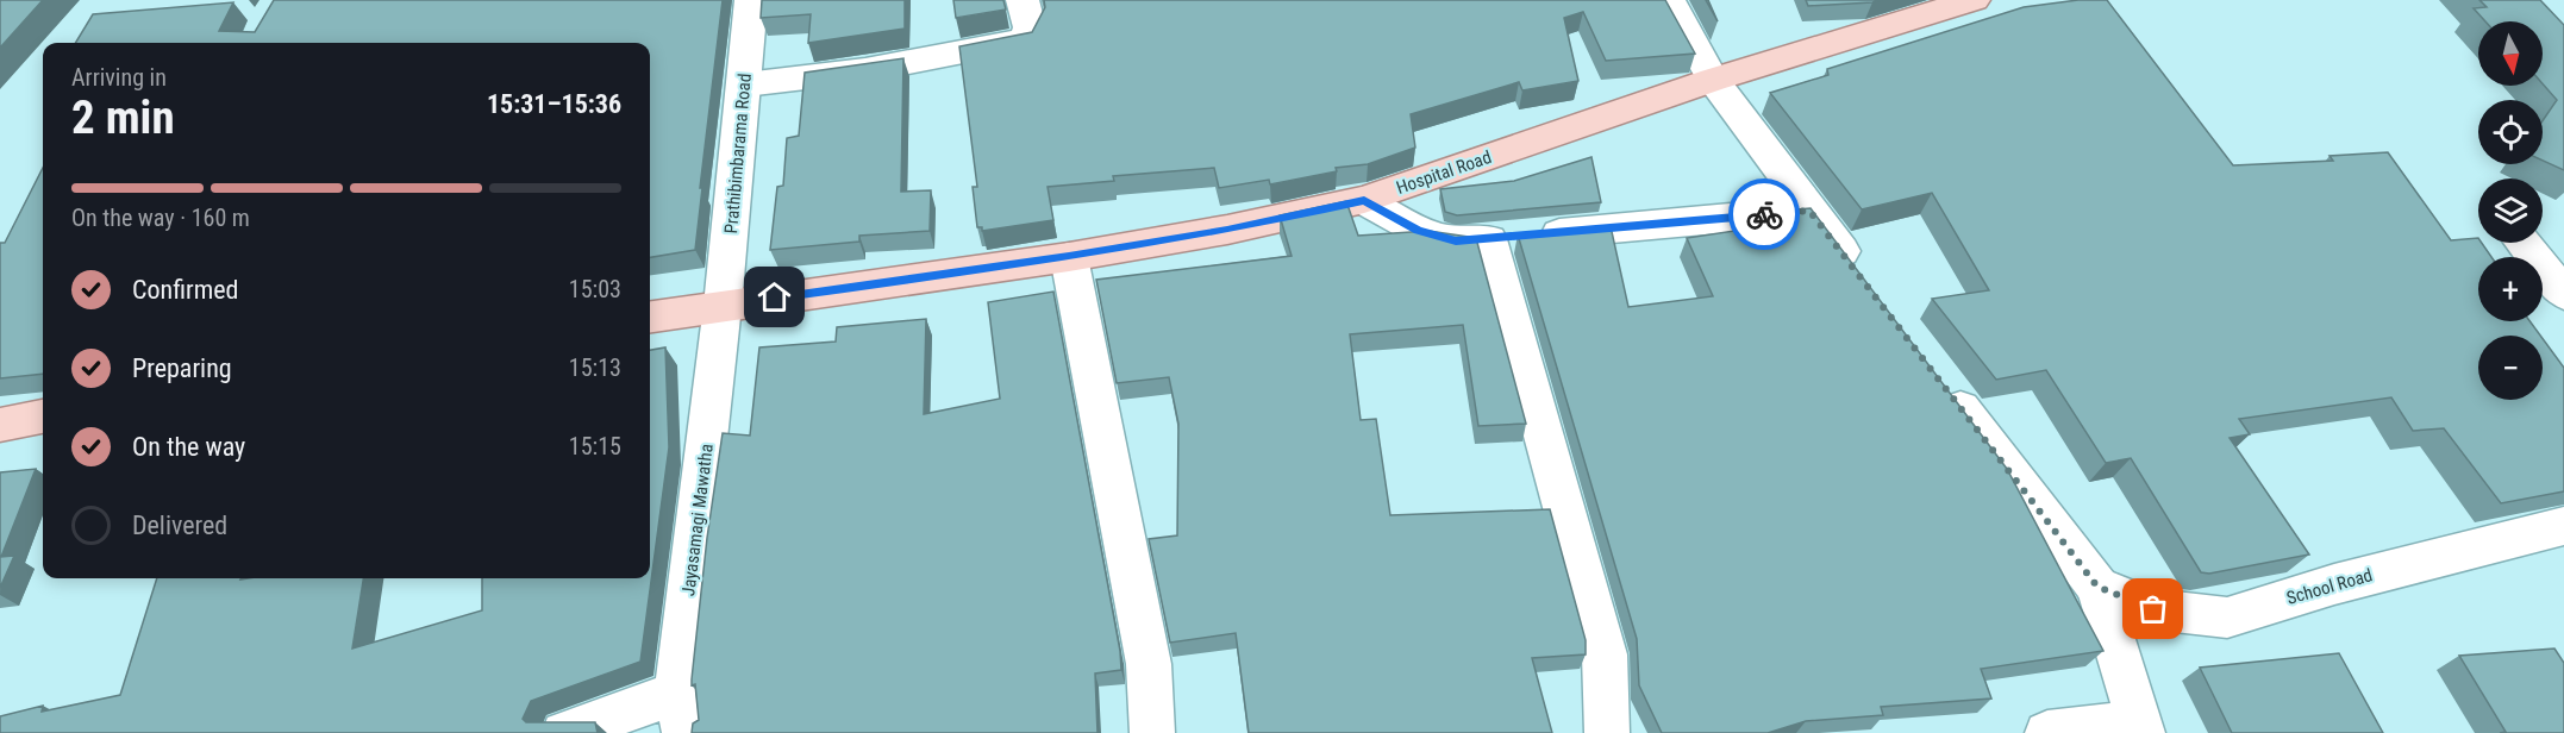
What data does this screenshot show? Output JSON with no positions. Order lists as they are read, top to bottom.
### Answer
{
  "streets": {
    "main road": ["Hospital Road"],
    "street": ["Prathibimbarama Road", "Jayasamagi Mawatha", "School Road"]
  },
  "crossings": [
    ["Prathibimbarama Road", "Hospital Road"],
    ["Prathibimbarama Road", "Jayasamagi Mawatha"],
    ["Hospital Road", "Jayasamagi Mawatha"]
  ],
  "north": "bottom",
  "page": {
    "map_buttons": ["+", "−"],
    "heading": ["2 min", "Arriving in", "15:31–15:36"],
    "bar": "On the way · 160 m",
    "list": [
      ["Confirmed", "15:03"],
      ["Preparing", "15:13"],
      ["On the way", "15:15"],
      "Delivered"
    ]
  }
}
